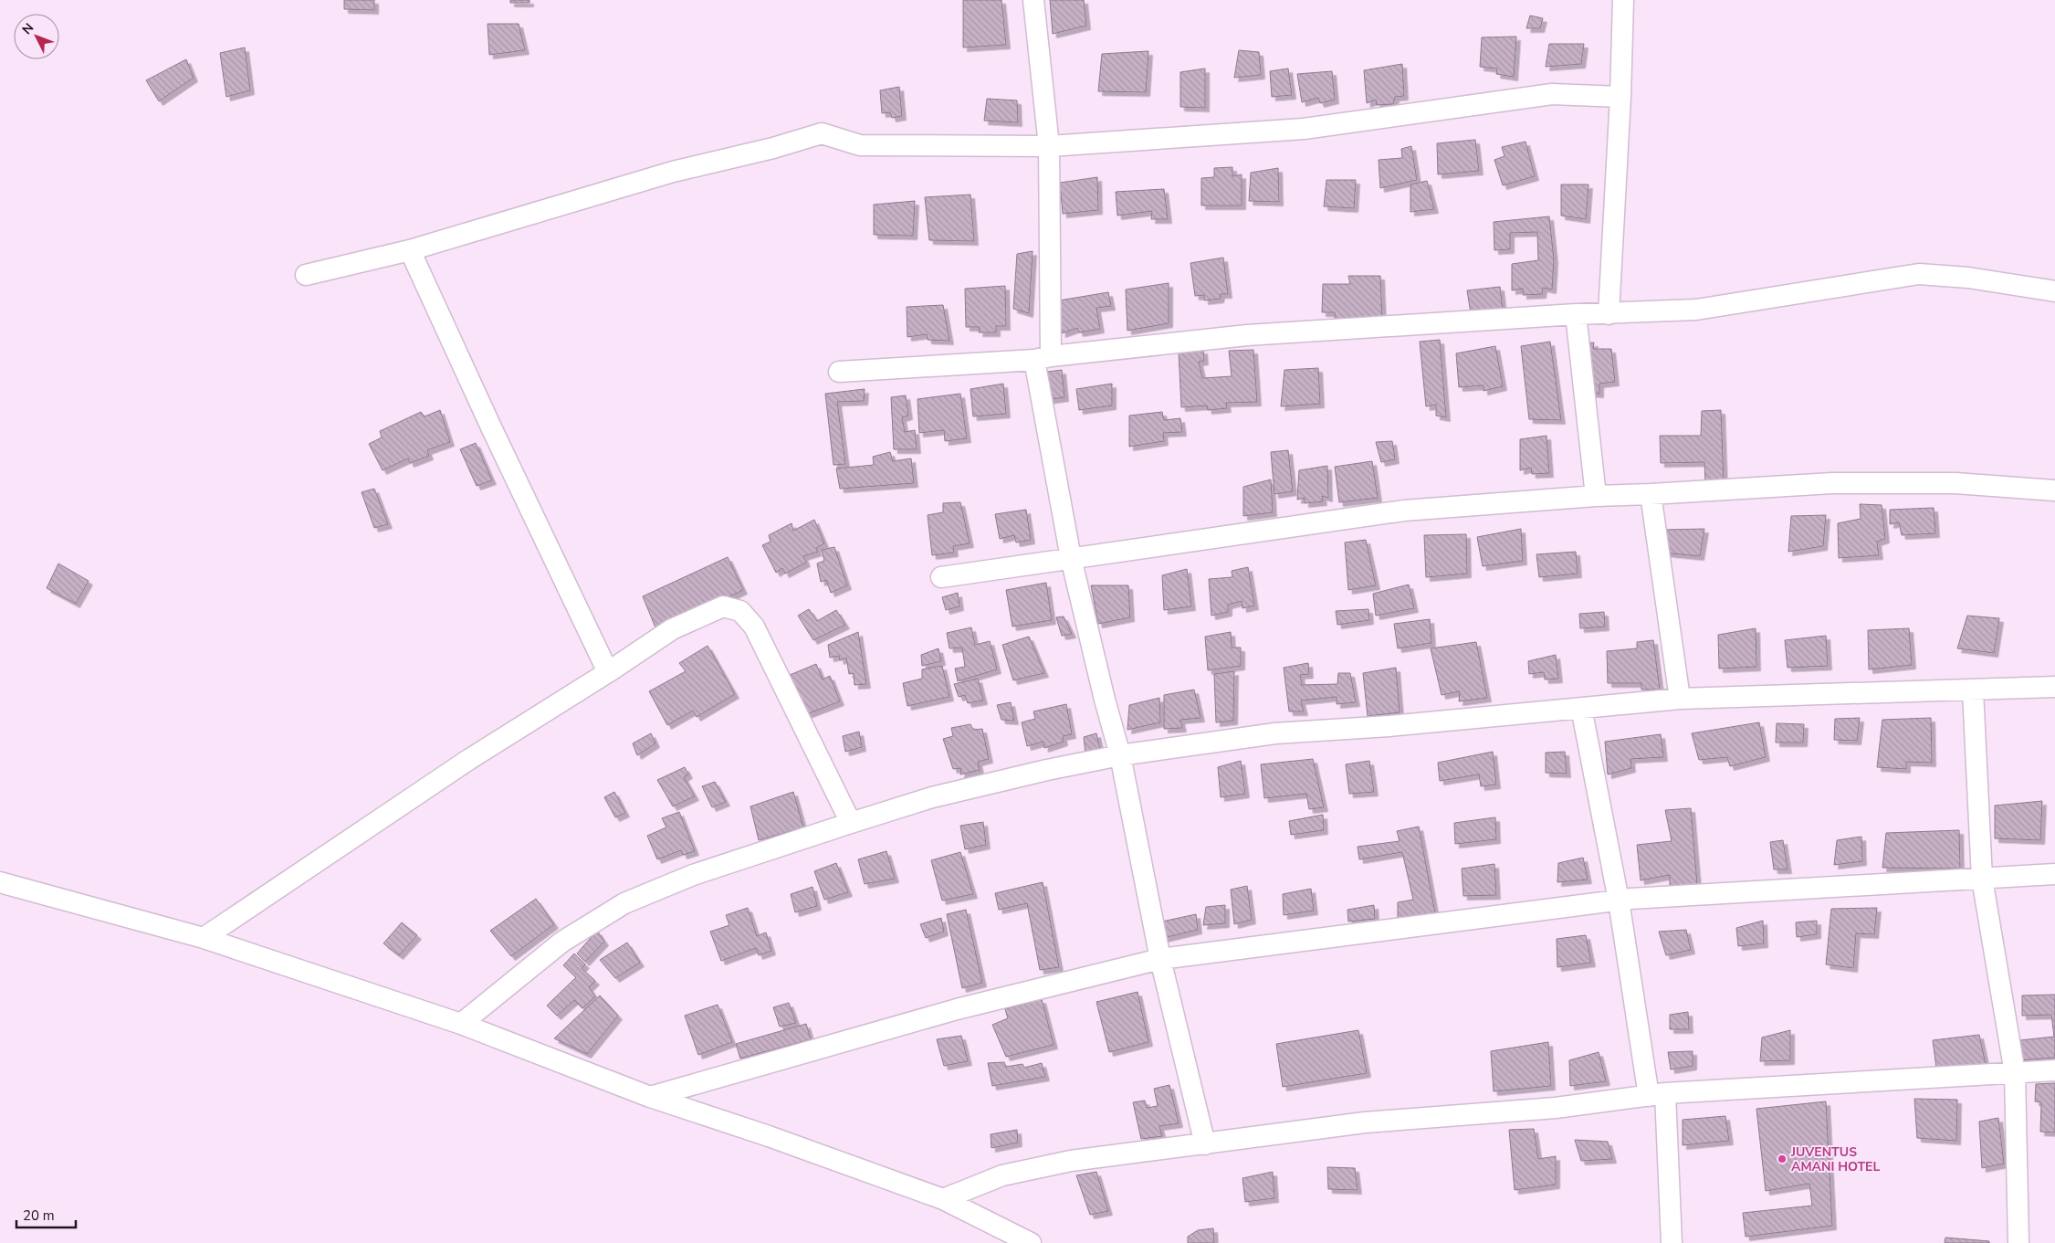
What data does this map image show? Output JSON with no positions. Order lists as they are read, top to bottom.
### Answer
{
  "places": ["JUVENTUS AMANI HOTEL"],
  "scale_bar": "20 m",
  "north": "top left"
}
